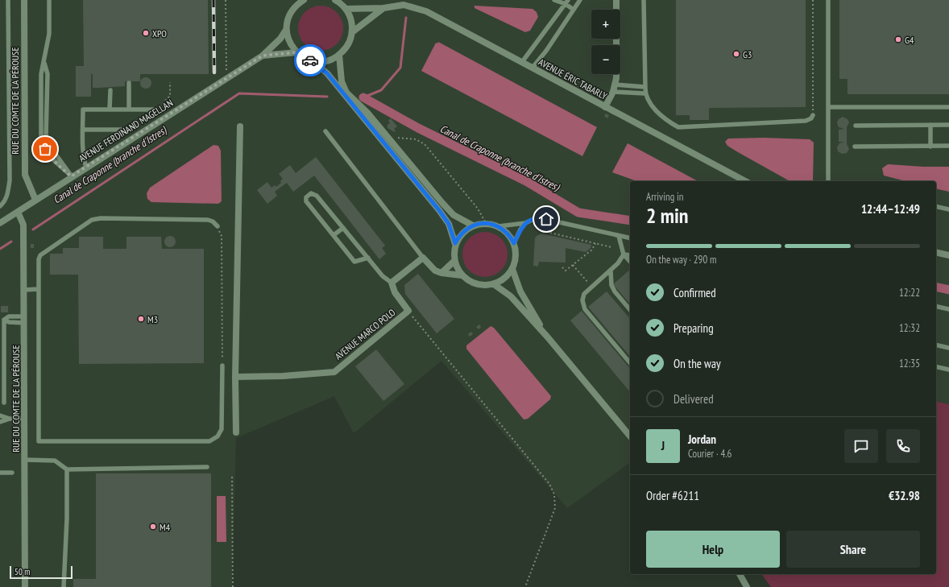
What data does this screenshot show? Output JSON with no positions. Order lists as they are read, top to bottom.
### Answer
{
  "streets": {
    "street": [
      "AVENUE ÉRIC TABARLY",
      "RUE DU COMTE DE LA PÉROUSE",
      "AVENUE FERDINAND MAGELLAN",
      "AVENUE MARCO POLO"
    ]
  },
  "crossings": [
    ["RUE DU COMTE DE LA PÉROUSE", "AVENUE FERDINAND MAGELLAN"]
  ],
  "water": ["Canal de Craponne (branche d'Istres)"],
  "places": [
    "XPO",
    "G4",
    "G3",
    "M3",
    "M4"
  ],
  "scale_bar": "50 m",
  "page": {
    "map_buttons": ["+", "−"],
    "heading": ["2 min", "Arriving in", "12:44–12:49"],
    "panel": [
      "Jordan",
      "Courier · 4.6",
      "Order #6211",
      "€32.98"
    ],
    "bar": "On the way · 290 m",
    "list": [
      ["Confirmed", "12:22"],
      ["Preparing", "12:32"],
      ["On the way", "12:35"],
      "Delivered"
    ],
    "round": "J",
    "buttons": ["Help", "Share"],
    "scale": "50 m"
  }
}
